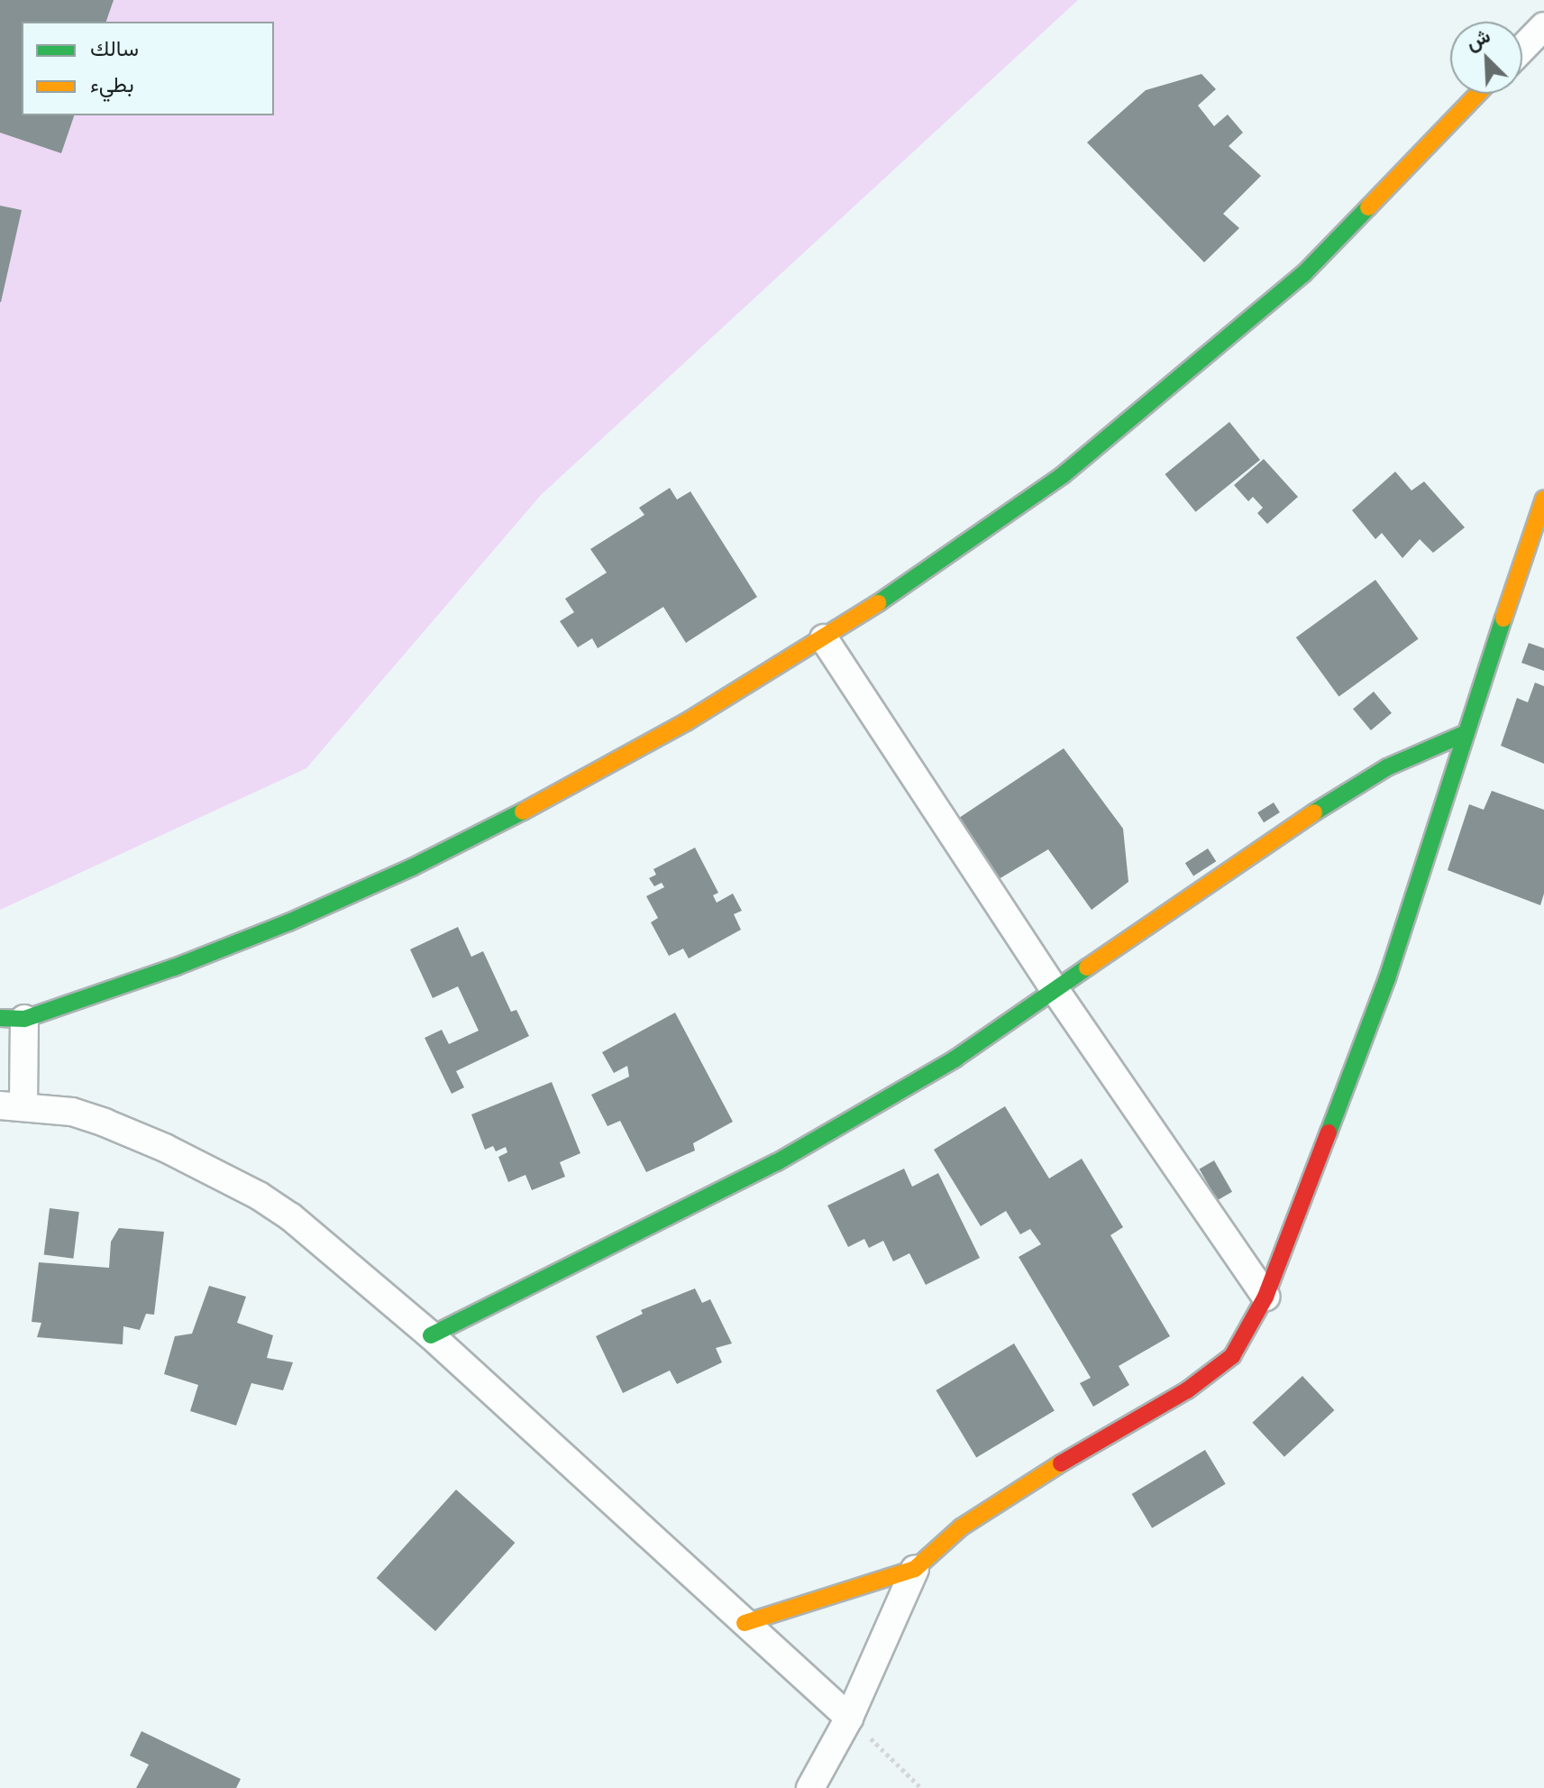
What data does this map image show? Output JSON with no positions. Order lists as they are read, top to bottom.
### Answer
{
  "legend": ["سالك", "بطيء"],
  "north": "top left"
}
